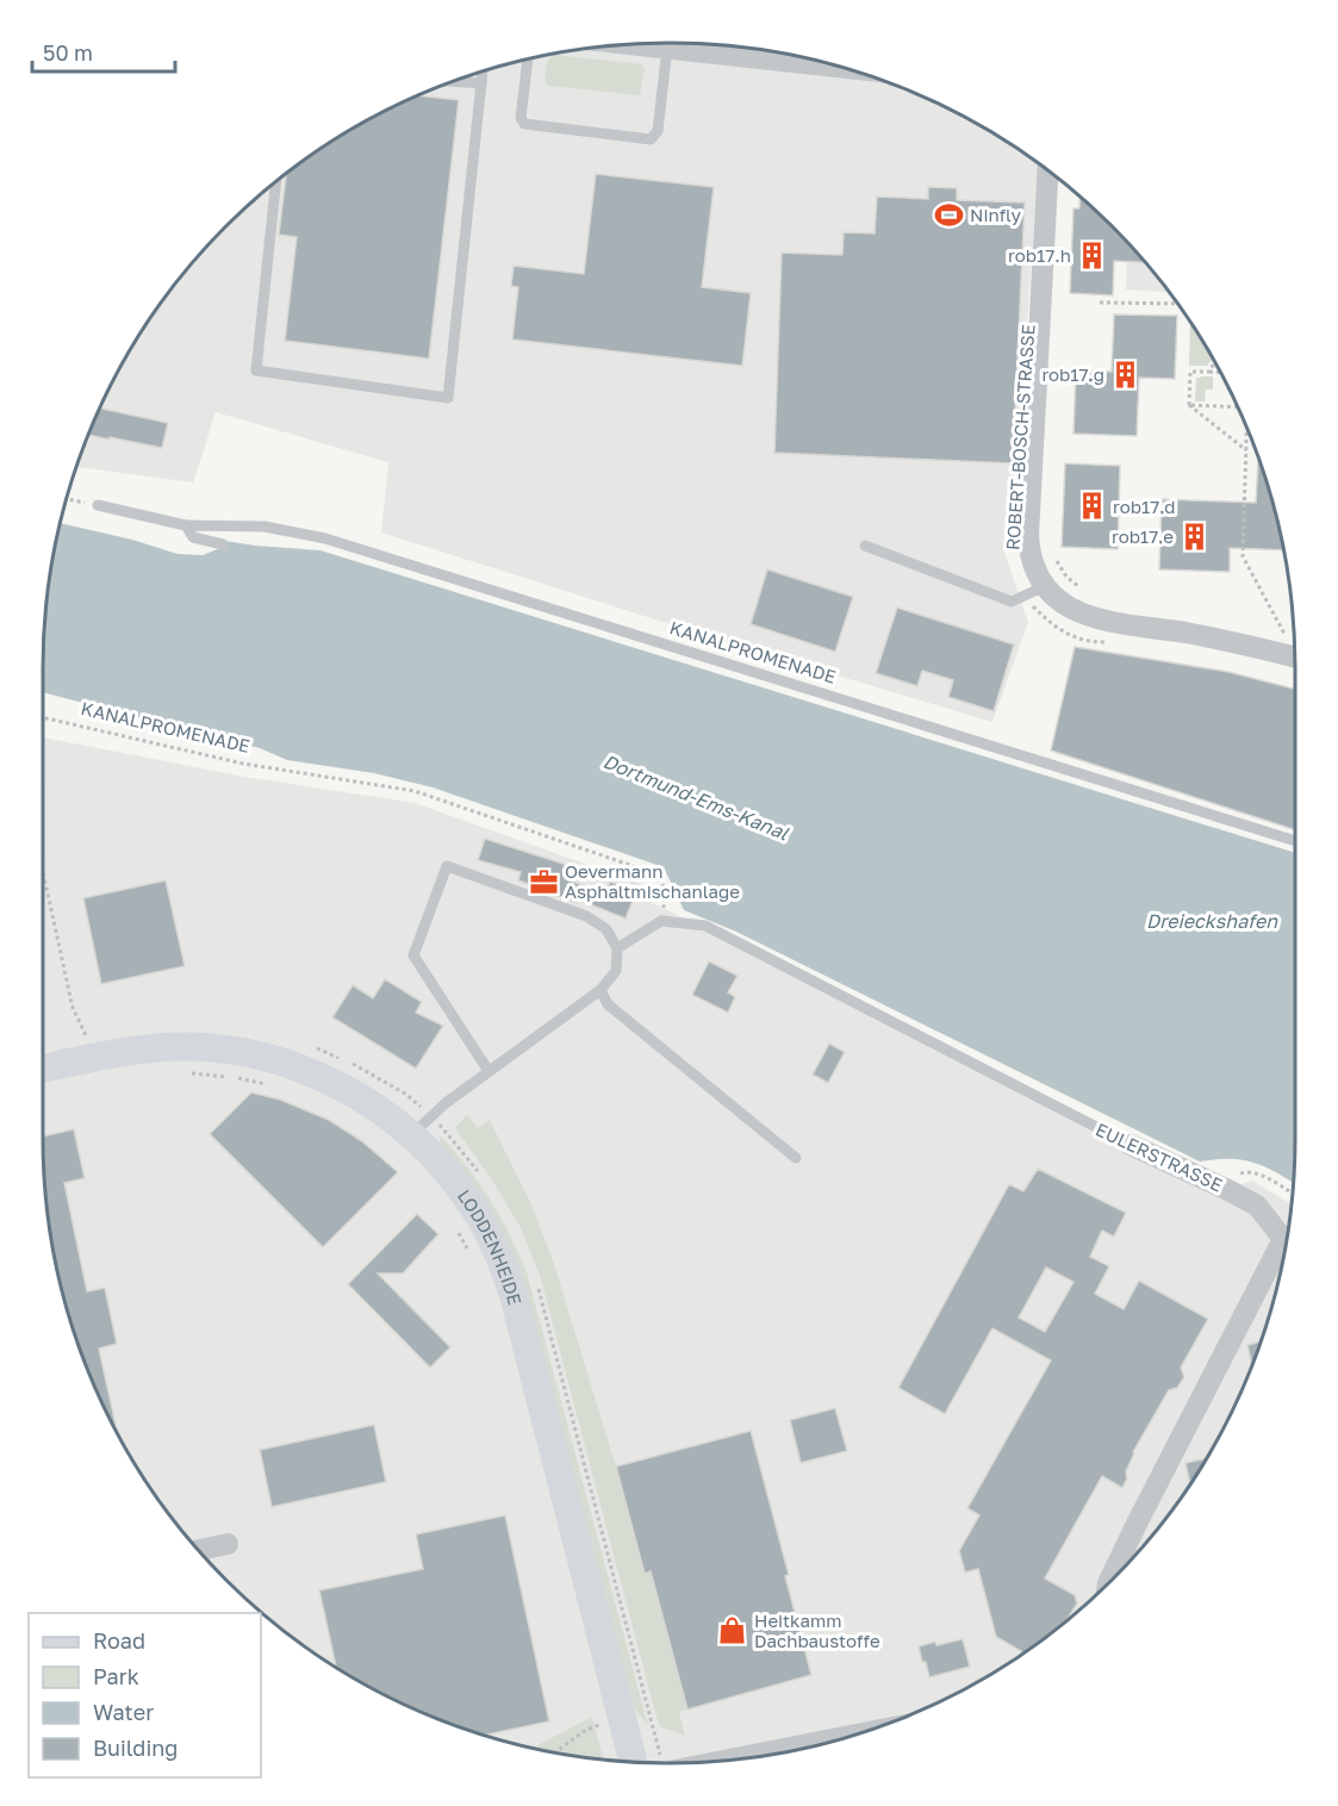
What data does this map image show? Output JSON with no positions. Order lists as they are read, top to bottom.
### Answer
{
  "streets": {
    "street": ["ROBERT-BOSCH-STRASSE", "EULERSTRASSE", "LODDENHEIDE"],
    "lane": ["KANALPROMENADE"]
  },
  "crossings": [
    ["KANALPROMENADE", "EULERSTRASSE"]
  ],
  "water": ["Dortmund-Ems-Kanal", "Dreieckshafen"],
  "places": {
    "sports": ["Ninfly"],
    "building": [
      "rob17.h",
      "rob17.g",
      "rob17.d",
      "rob17.e"
    ],
    "office": ["Oevermann Asphaltmischanlage"],
    "shop": ["Heitkamm Dachbaustoffe"]
  },
  "legend": [
    "Road",
    "Park",
    "Water",
    "Building"
  ],
  "scale_bar": "50 m"
}
